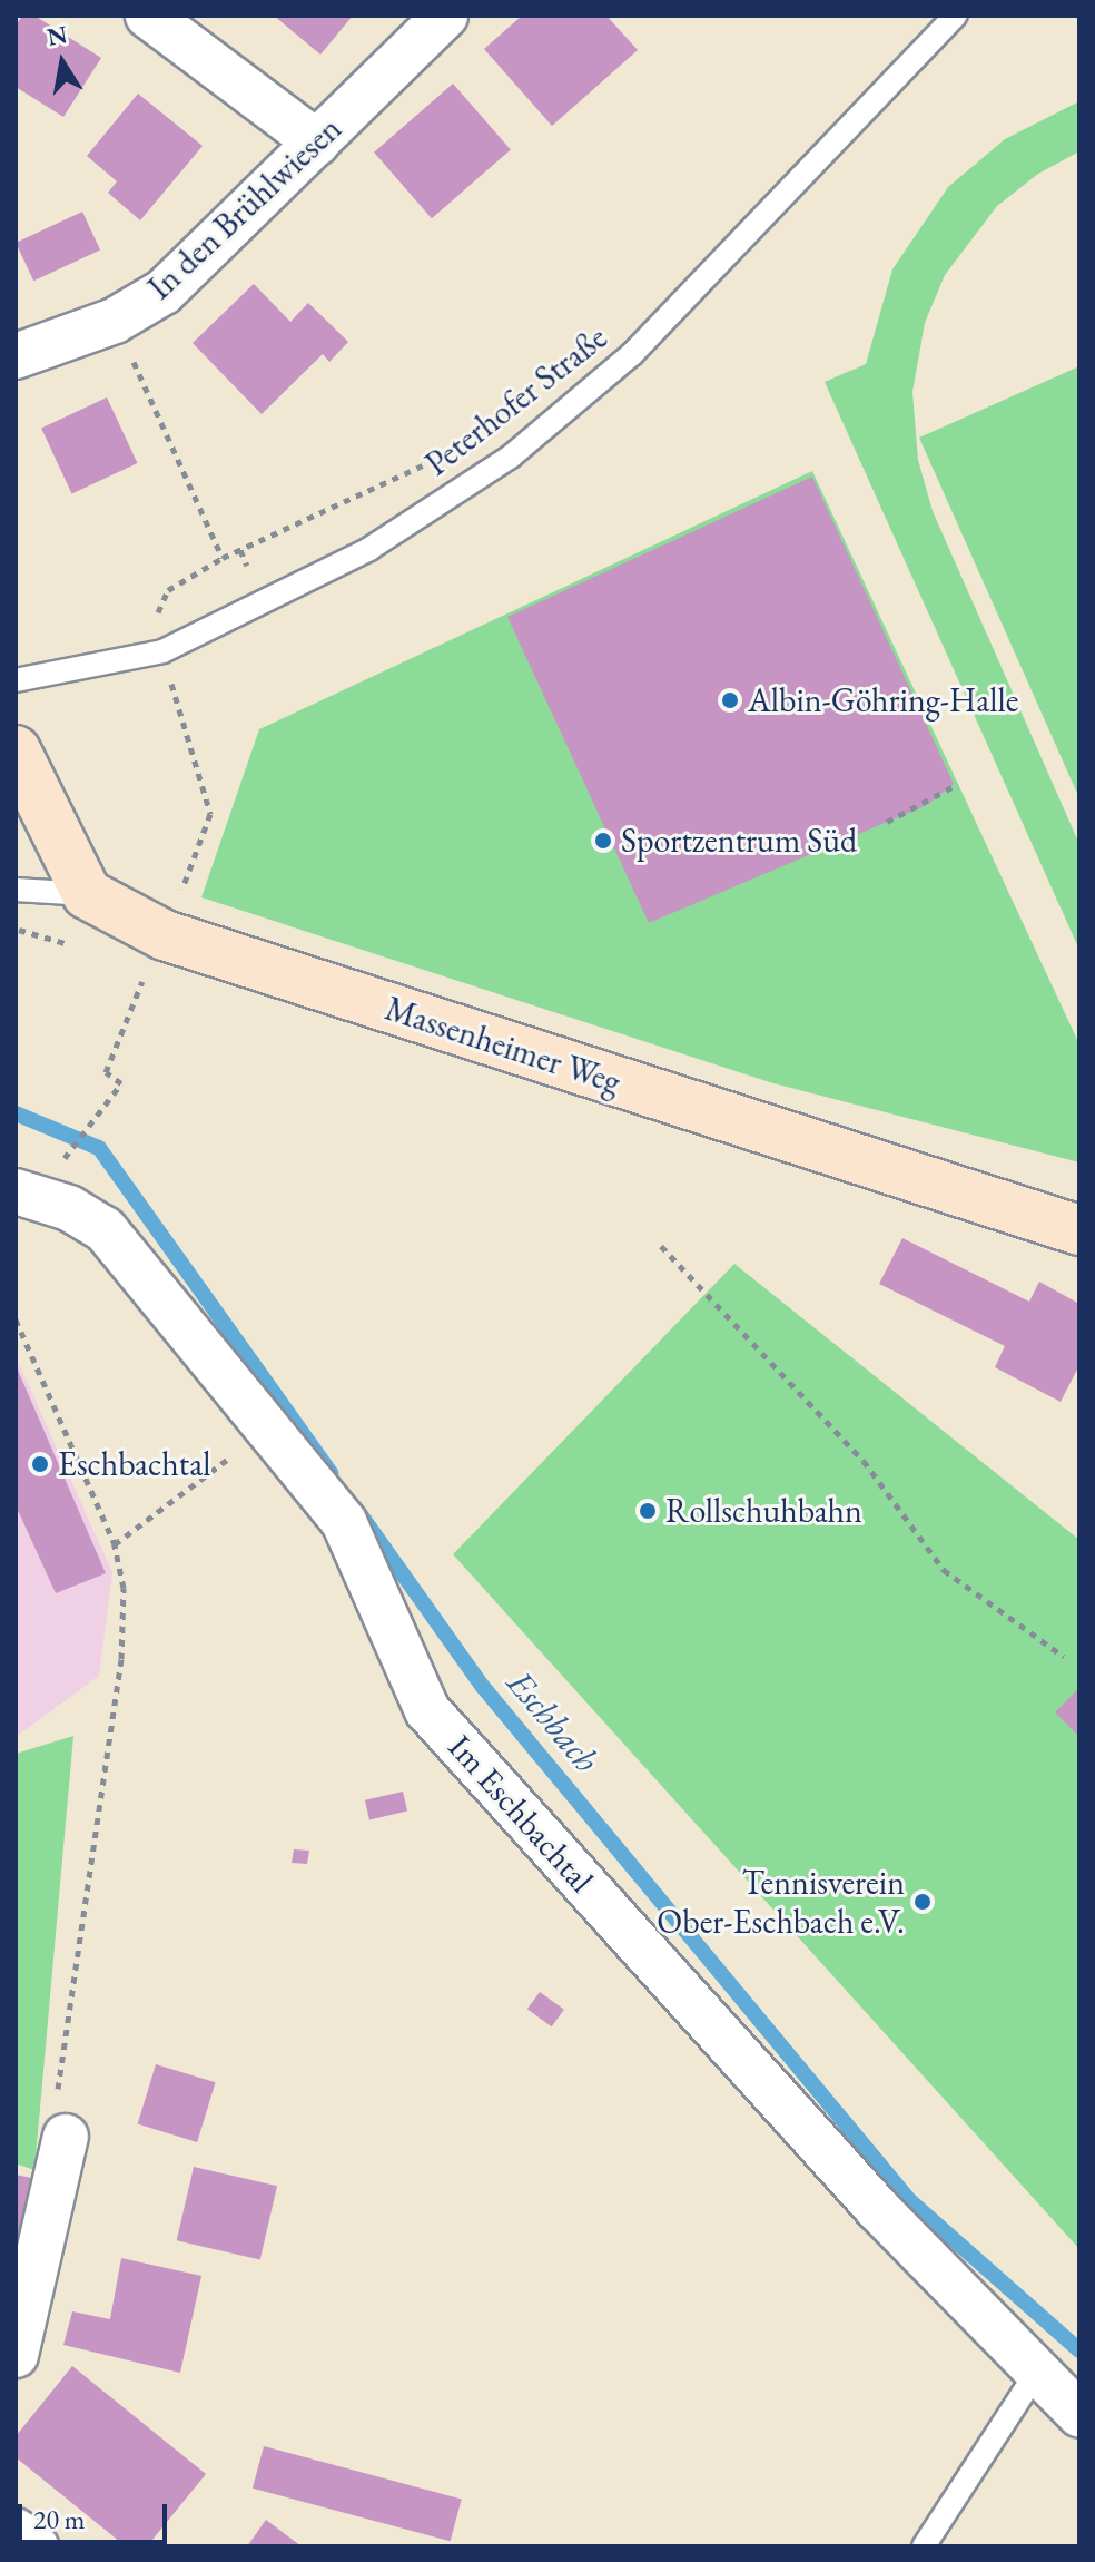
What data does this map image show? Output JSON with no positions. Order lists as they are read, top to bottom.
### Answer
{
  "streets": {
    "street": ["In den Brühlwiesen", "Massenheimer Weg", "Im Eschbachtal"],
    "lane": ["Peterhofer Straße"]
  },
  "water": ["Eschbach"],
  "places": [
    "Albin-Göhring-Halle",
    "Sportzentrum Süd",
    "Eschbachtal",
    "Rollschuhbahn",
    "Tennisverein Ober-Eschbach e.V."
  ],
  "scale_bar": "20 m",
  "north": "top"
}
